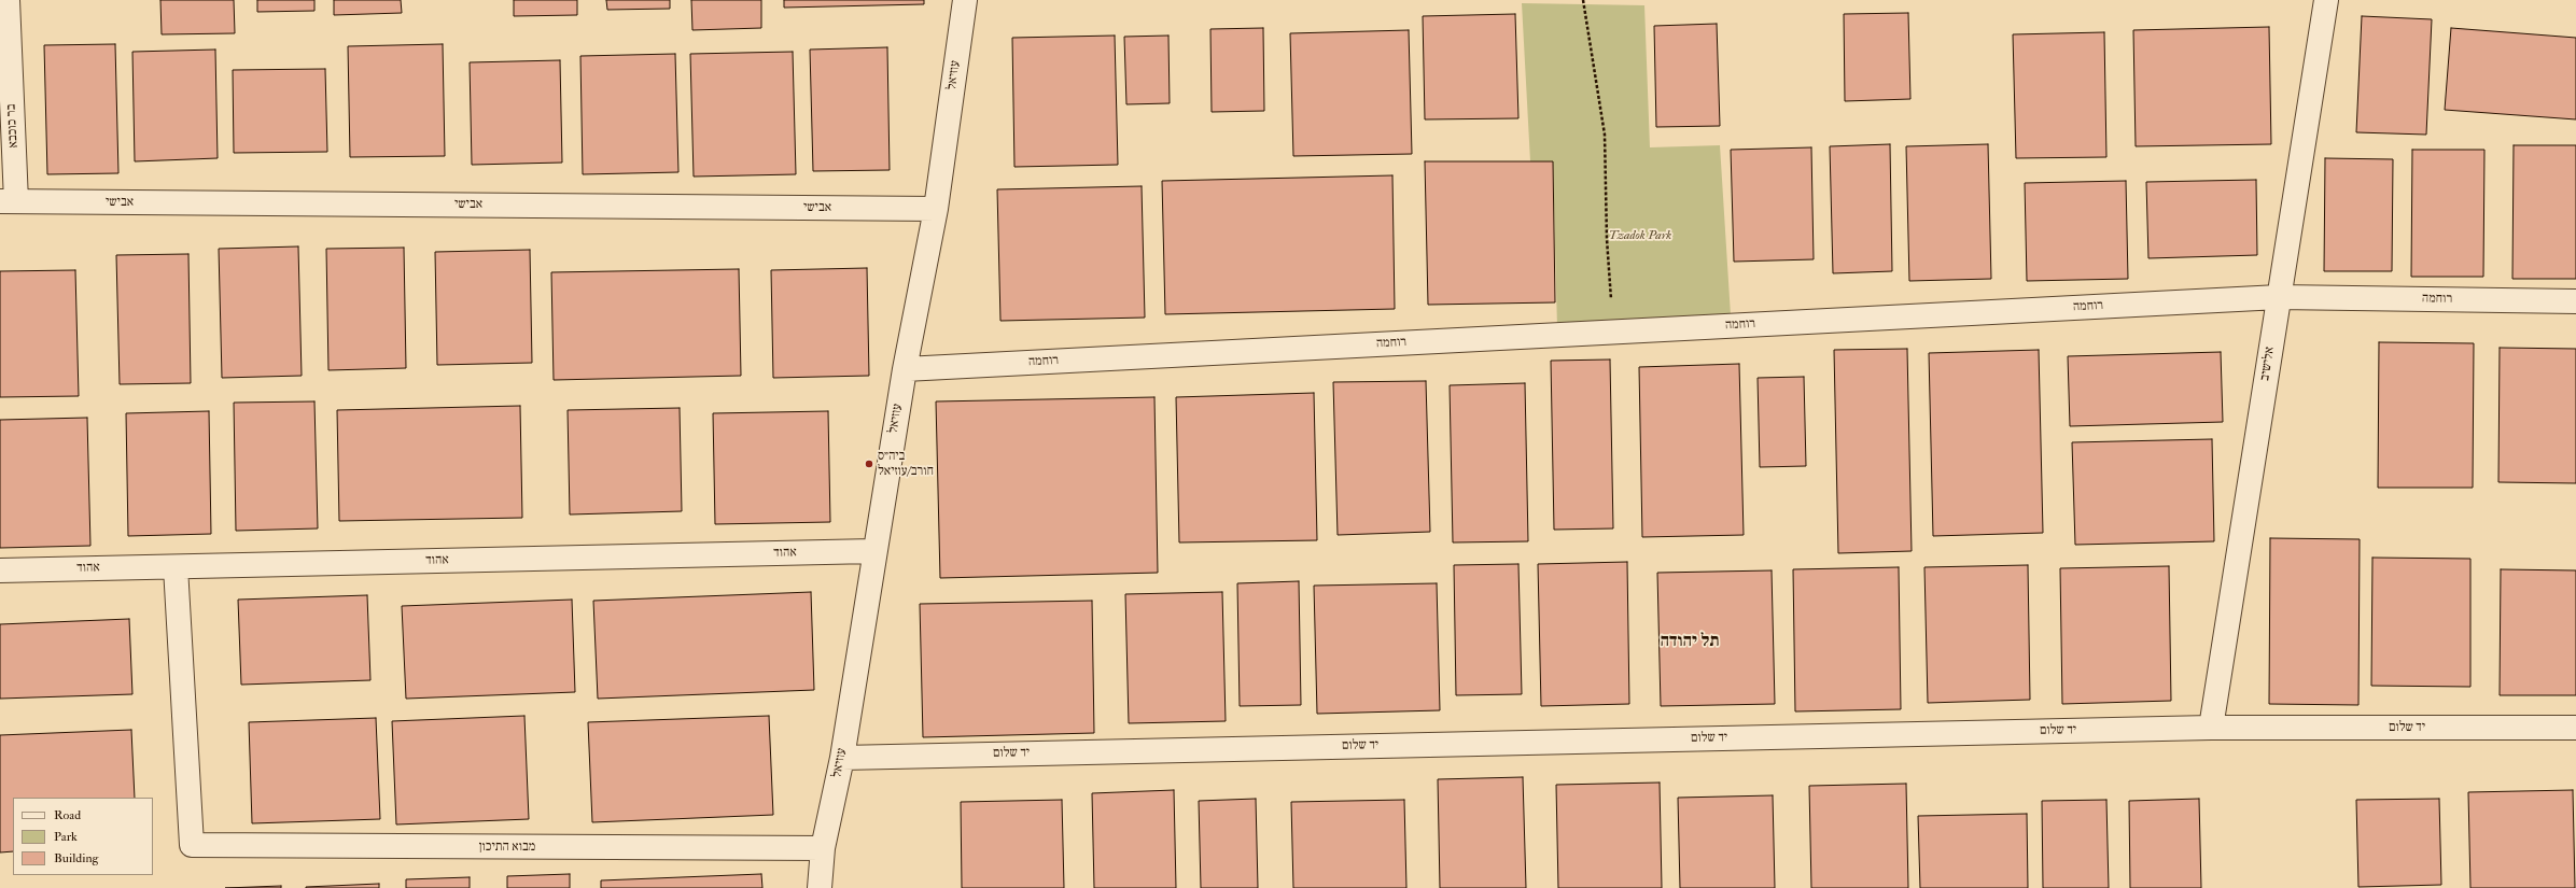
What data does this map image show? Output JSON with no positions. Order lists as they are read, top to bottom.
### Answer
{
  "streets": {
    "street": [
      "עוזיאל",
      "בר כוכבא",
      "אבישי",
      "רוחמה",
      "אלישיב",
      "אהוד",
      "יד שלום",
      "מבוא התיכון"
    ]
  },
  "crossings": [
    ["עוזיאל", "אבישי"],
    ["עוזיאל", "רוחמה"],
    ["עוזיאל", "אהוד"],
    ["עוזיאל", "יד שלום"],
    ["עוזיאל", "מבוא התיכון"],
    ["בר כוכבא", "אבישי"],
    ["רוחמה", "אלישיב"],
    ["אלישיב", "יד שלום"],
    ["אהוד", "מבוא התיכון"]
  ],
  "districts": ["תל יהודה"],
  "parks": ["Tzadok Park"],
  "places": ["ביה״ס חורב/עוזיאל"],
  "legend": ["Road", "Park", "Building"]
}
